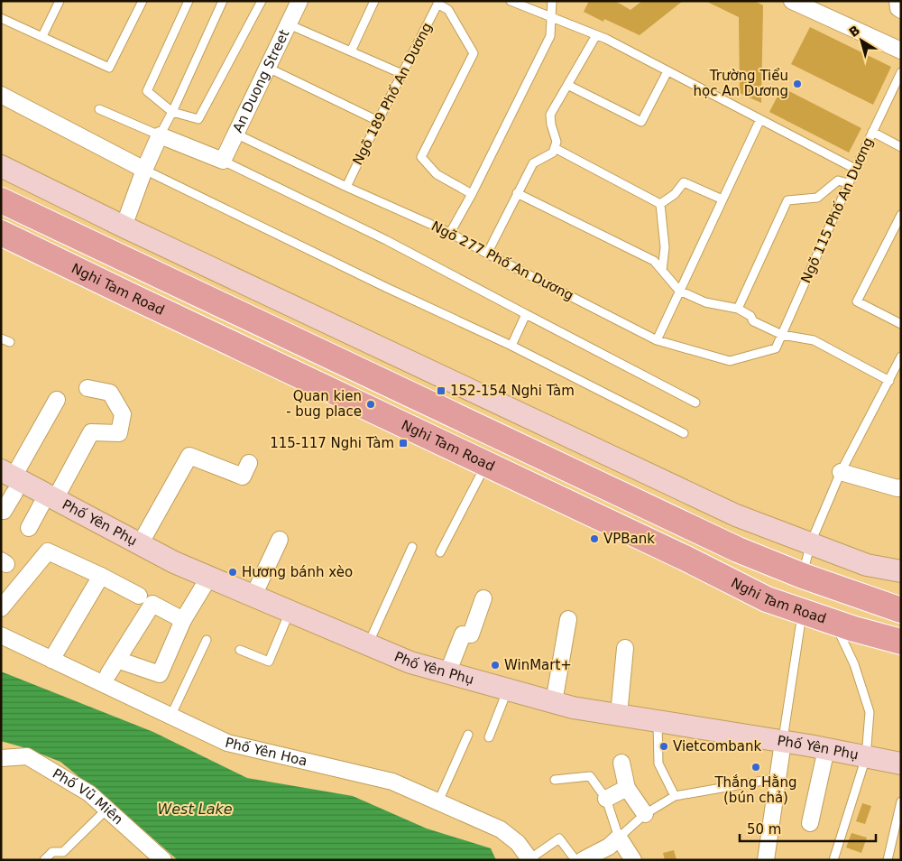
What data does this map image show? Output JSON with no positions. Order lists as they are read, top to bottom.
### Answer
{
  "streets": {
    "main road": ["Nghi Tam Road"],
    "street": [
      "An Duong Street",
      "Phố Yên Phụ",
      "Phố Yên Hoa",
      "Phố Vũ Miên"
    ],
    "lane": ["Ngõ 189 Phố An Dương", "Ngõ 115 Phố An Dương", "Ngõ 277 Phố An Dương"]
  },
  "crossings": [
    ["An Duong Street", "Ngõ 277 Phố An Dương"],
    ["Ngõ 189 Phố An Dương", "Ngõ 277 Phố An Dương"],
    ["Ngõ 115 Phố An Dương", "Ngõ 277 Phố An Dương"]
  ],
  "water": ["West Lake"],
  "places": {
    "other": [
      "Trường Tiểu học An Dương",
      "Quan kien - bug place",
      "VPBank",
      "Hương bánh xèo",
      "WinMart+",
      "Vietcombank",
      "Thắng Hằng (bún chả)"
    ],
    "transit": ["152-154 Nghi Tàm", "115-117 Nghi Tàm"]
  },
  "scale_bar": "50 m",
  "north": "top left"
}
